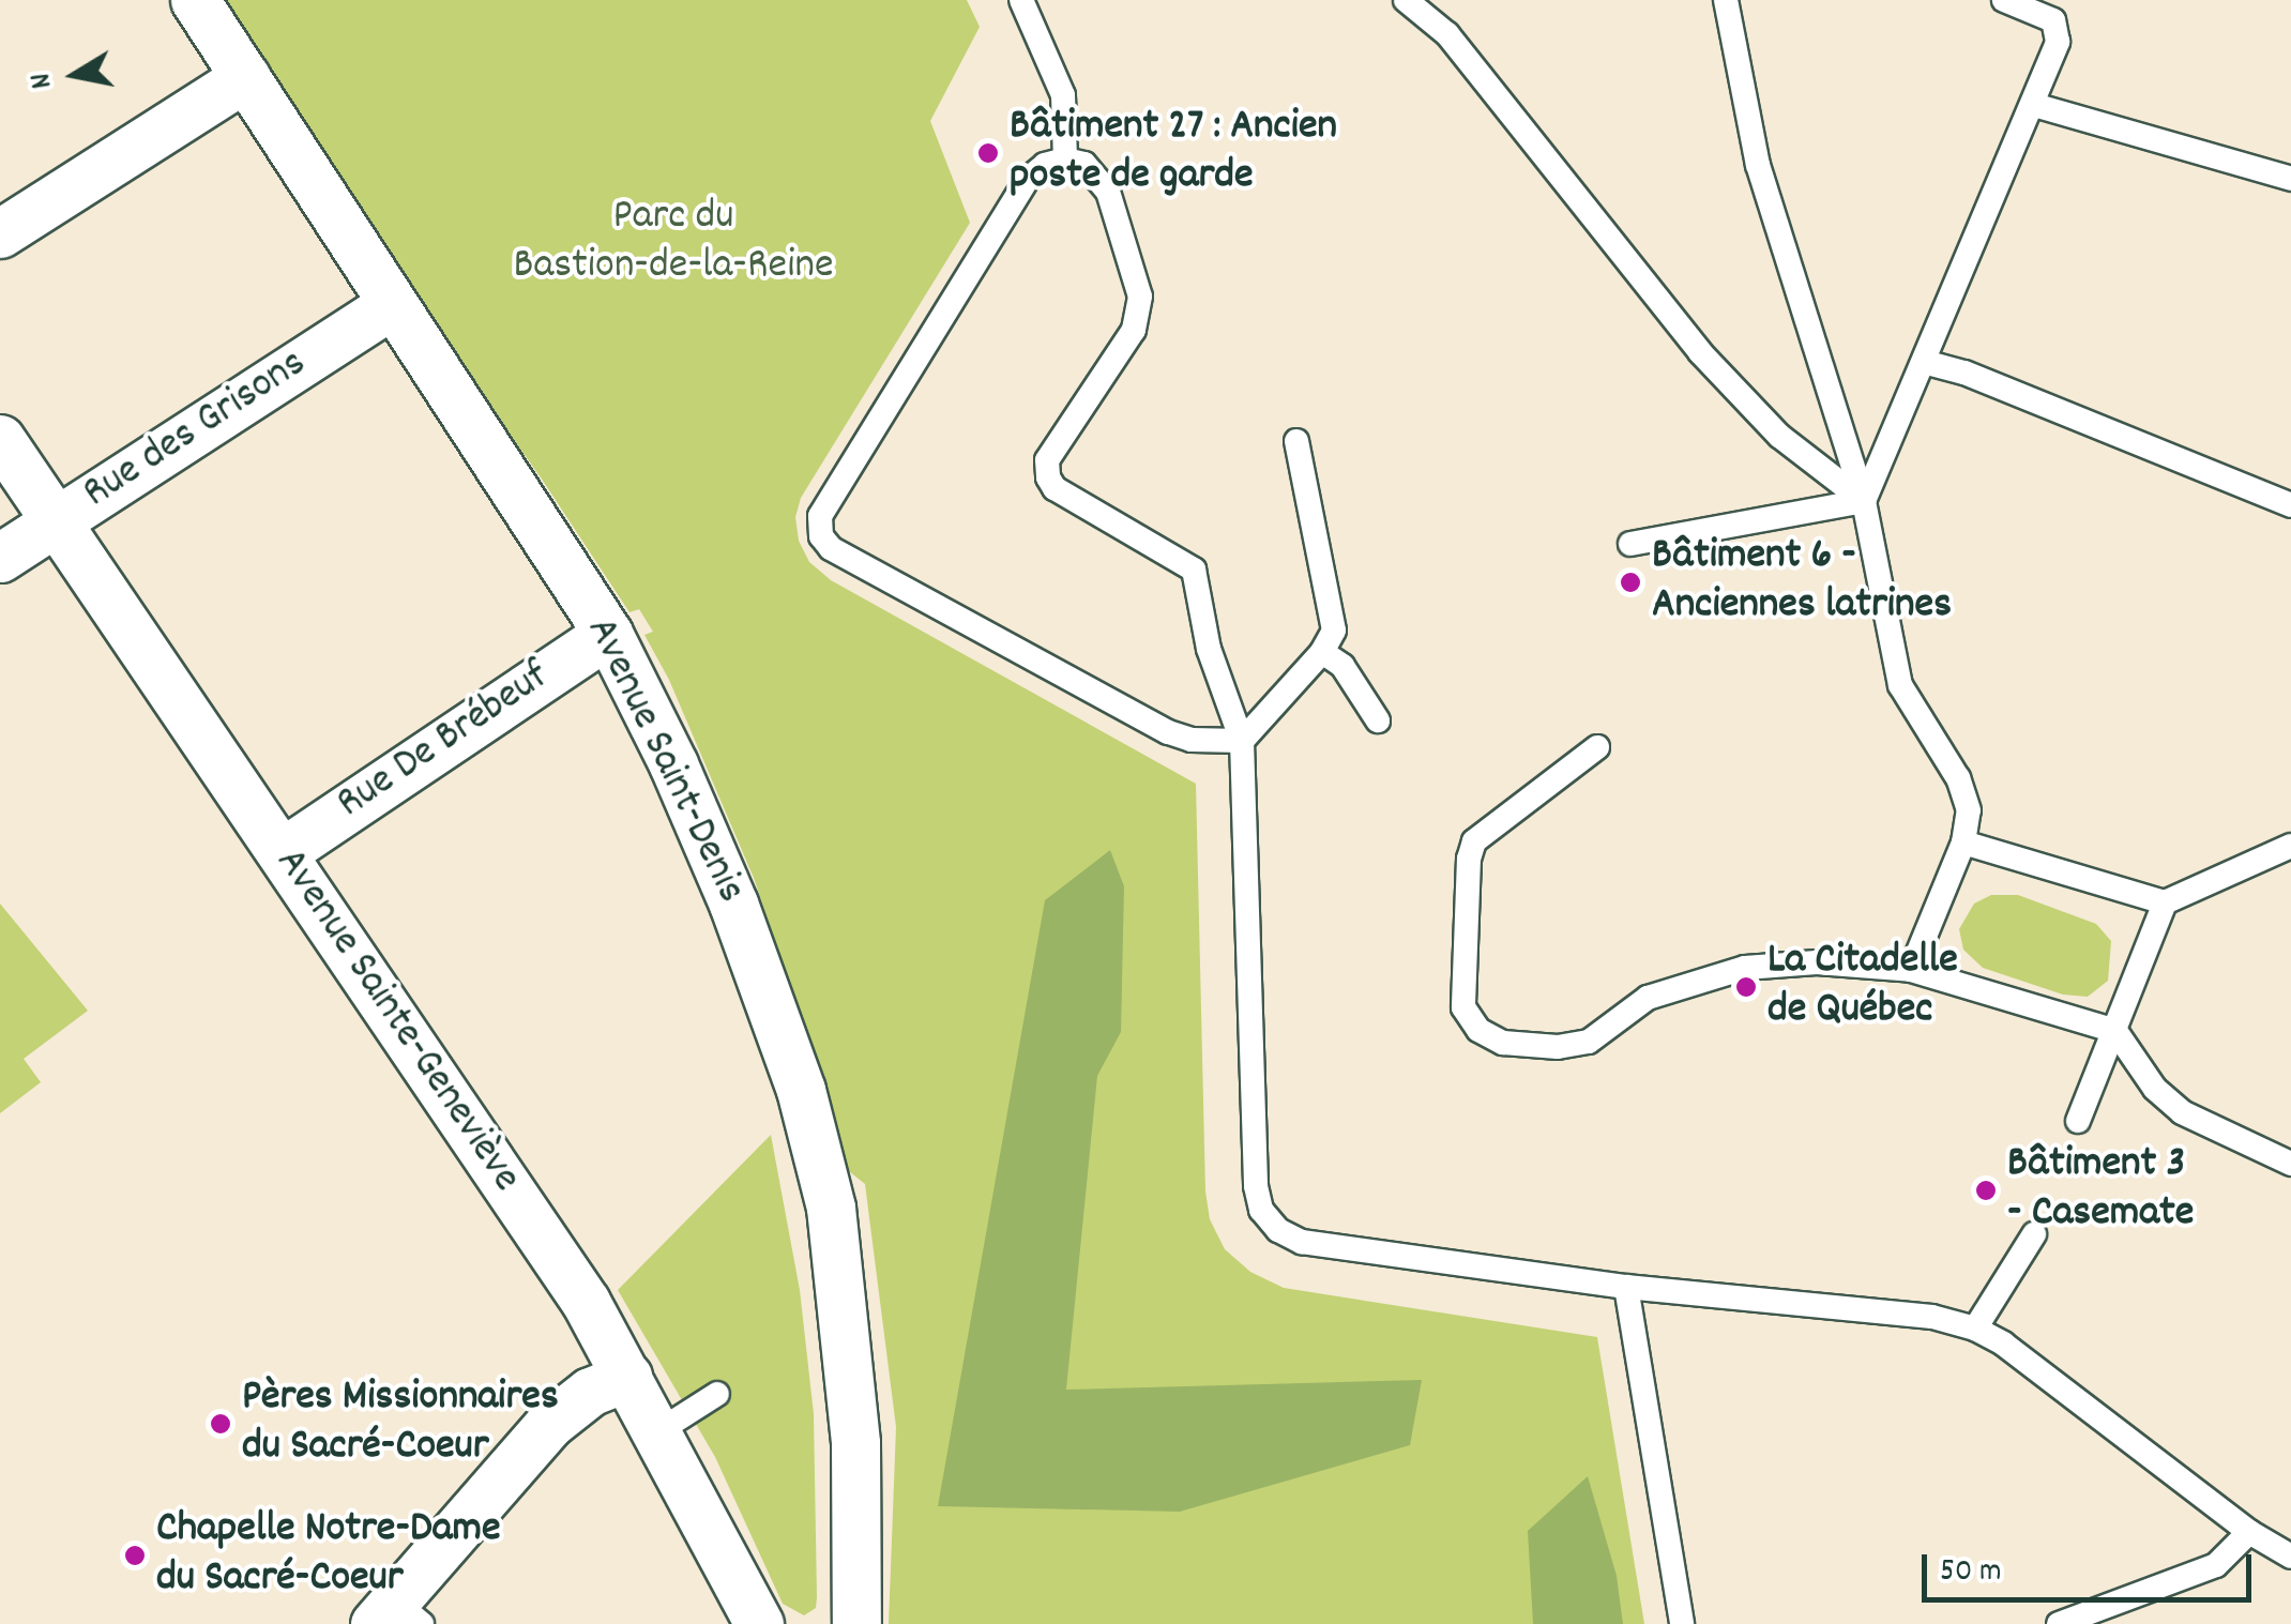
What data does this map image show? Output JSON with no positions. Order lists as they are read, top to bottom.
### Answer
{
  "streets": {
    "street": [
      "Rue des Grisons",
      "Rue De Brébeuf",
      "Avenue Saint-Denis",
      "Avenue Sainte-Geneviève"
    ]
  },
  "crossings": [
    ["Rue des Grisons", "Avenue Saint-Denis"],
    ["Rue des Grisons", "Avenue Sainte-Geneviève"],
    ["Rue De Brébeuf", "Avenue Saint-Denis"],
    ["Rue De Brébeuf", "Avenue Sainte-Geneviève"]
  ],
  "parks": ["Parc du Bastion-de-la-Reine"],
  "places": [
    "Bâtiment 27 : Ancien poste de garde",
    "Bâtiment 6 - Anciennes latrines",
    "La Citadelle de Québec",
    "Bâtiment 3 - Casemate",
    "Pères Missionnaires du Sacré-Coeur",
    "Chapelle Notre-Dame du Sacré-Coeur"
  ],
  "scale_bar": "50 m",
  "north": "left"
}
